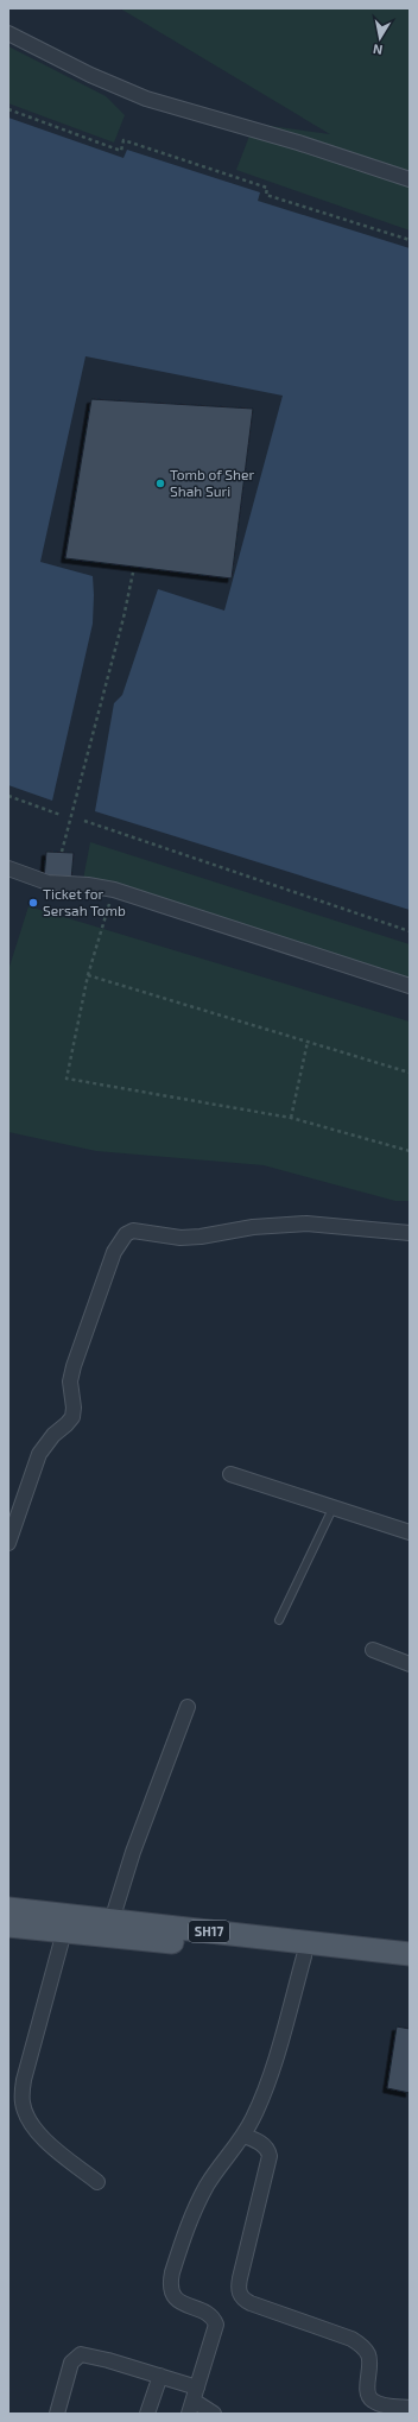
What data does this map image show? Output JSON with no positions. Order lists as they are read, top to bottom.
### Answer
{
  "streets": {
    "main road": ["SH17"]
  },
  "places": ["Tomb of Sher Shah Suri", "Ticket for Sersah Tomb"],
  "north": "bottom"
}
